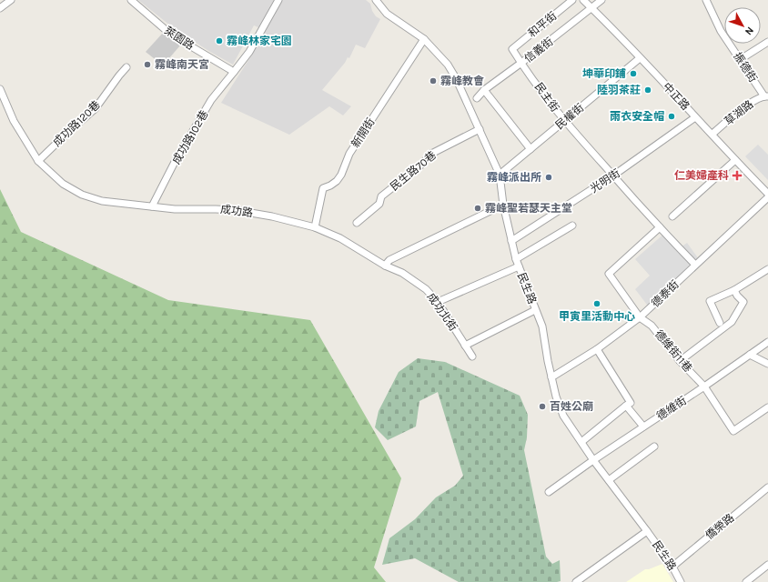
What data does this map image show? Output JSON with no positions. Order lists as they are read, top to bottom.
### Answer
{
  "streets": {
    "street": [
      "和平街",
      "萊園路",
      "信義街",
      "振德街",
      "中正路",
      "民主街",
      "草湖路",
      "民權街",
      "成功路120巷",
      "新開街",
      "成功路102巷",
      "民生路70巷",
      "光明街",
      "成功路",
      "民生路",
      "德泰街",
      "成功北街",
      "德維街11巷",
      "德維街",
      "僑榮路"
    ]
  },
  "crossings": [
    ["和平街", "民主街"],
    ["萊園路", "成功路102巷"],
    ["信義街", "中正路"],
    ["信義街", "民主街"],
    ["振德街", "草湖路"],
    ["中正路", "草湖路"],
    ["中正路", "民權街"],
    ["中正路", "光明街"],
    ["民主街", "民權街"],
    ["民主街", "光明街"],
    ["民主街", "德泰街"],
    ["民主街", "德維街11巷"],
    ["民權街", "民生路"],
    ["成功路120巷", "成功路"],
    ["新開街", "成功路"],
    ["新開街", "民生路"],
    ["成功路102巷", "成功路"],
    ["民生路70巷", "民生路"],
    ["光明街", "民生路"],
    ["成功路", "成功北街"],
    ["民生路", "德泰街"],
    ["民生路", "德維街"],
    ["民生路", "僑榮路"],
    ["德泰街", "德維街11巷"],
    ["德維街11巷", "德維街"]
  ],
  "places": {
    "other": [
      "霧峰林家宅園",
      "霧峰南天宮",
      "坤華印鋪",
      "霧峰教會",
      "陸羽茶莊",
      "雨衣安全帽",
      "霧峰派出所",
      "霧峰聖若瑟天主堂",
      "甲寅里活動中心",
      "百姓公廟"
    ],
    "health": ["仁美婦產科"]
  },
  "north": "bottom right"
}
